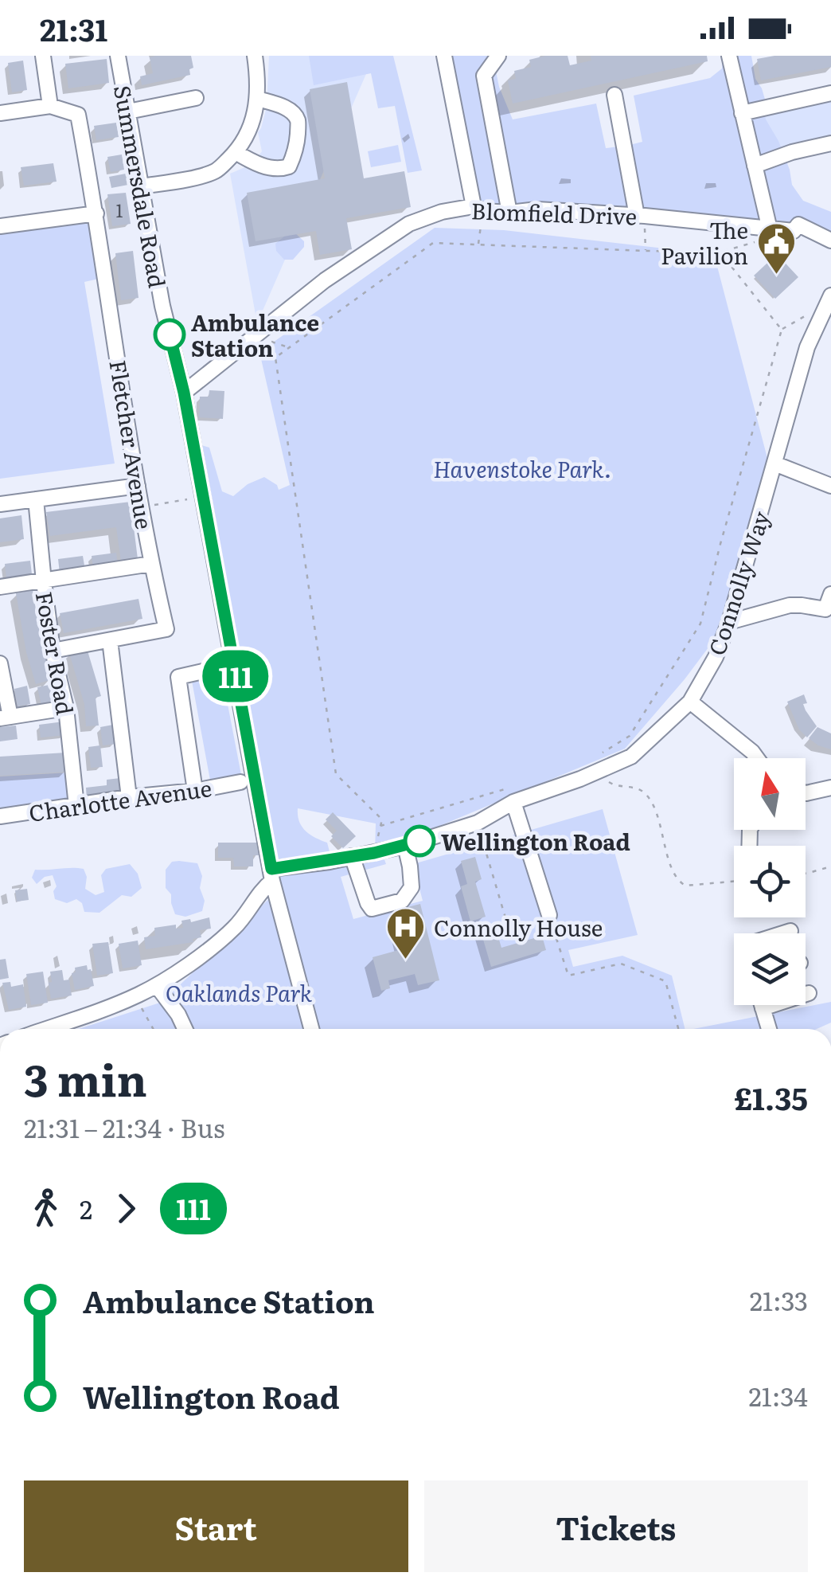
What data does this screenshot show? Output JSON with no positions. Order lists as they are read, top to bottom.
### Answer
{
  "streets": {
    "street": [
      "Summersdale Road",
      "Blomfield Drive",
      "Fletcher Avenue",
      "Connolly Way",
      "Foster Road",
      "Charlotte Avenue"
    ]
  },
  "crossings": [
    ["Summersdale Road", "Blomfield Drive"],
    ["Summersdale Road", "Connolly Way"],
    ["Foster Road", "Charlotte Avenue"]
  ],
  "parks": ["Havenstoke Park.", "Oaklands Park"],
  "places": {
    "public building": ["The Pavilion"],
    "other": ["Ambulance Station", "Wellington Road"],
    "hospital": ["Connolly House"]
  },
  "lines": ["bus line 111"],
  "house_numbers": ["1"],
  "north": "top",
  "page": {
    "status": "21:31",
    "on_map": "111",
    "heading": ["3 min", "21:31 – 21:34 · Bus", "£1.35"],
    "legs": ["2", "111"],
    "list": [
      {
        "name": "Ambulance Station",
        "value": "21:33"
      },
      {
        "name": "Wellington Road",
        "value": "21:34"
      }
    ],
    "buttons": ["Start", "Tickets"]
  }
}
